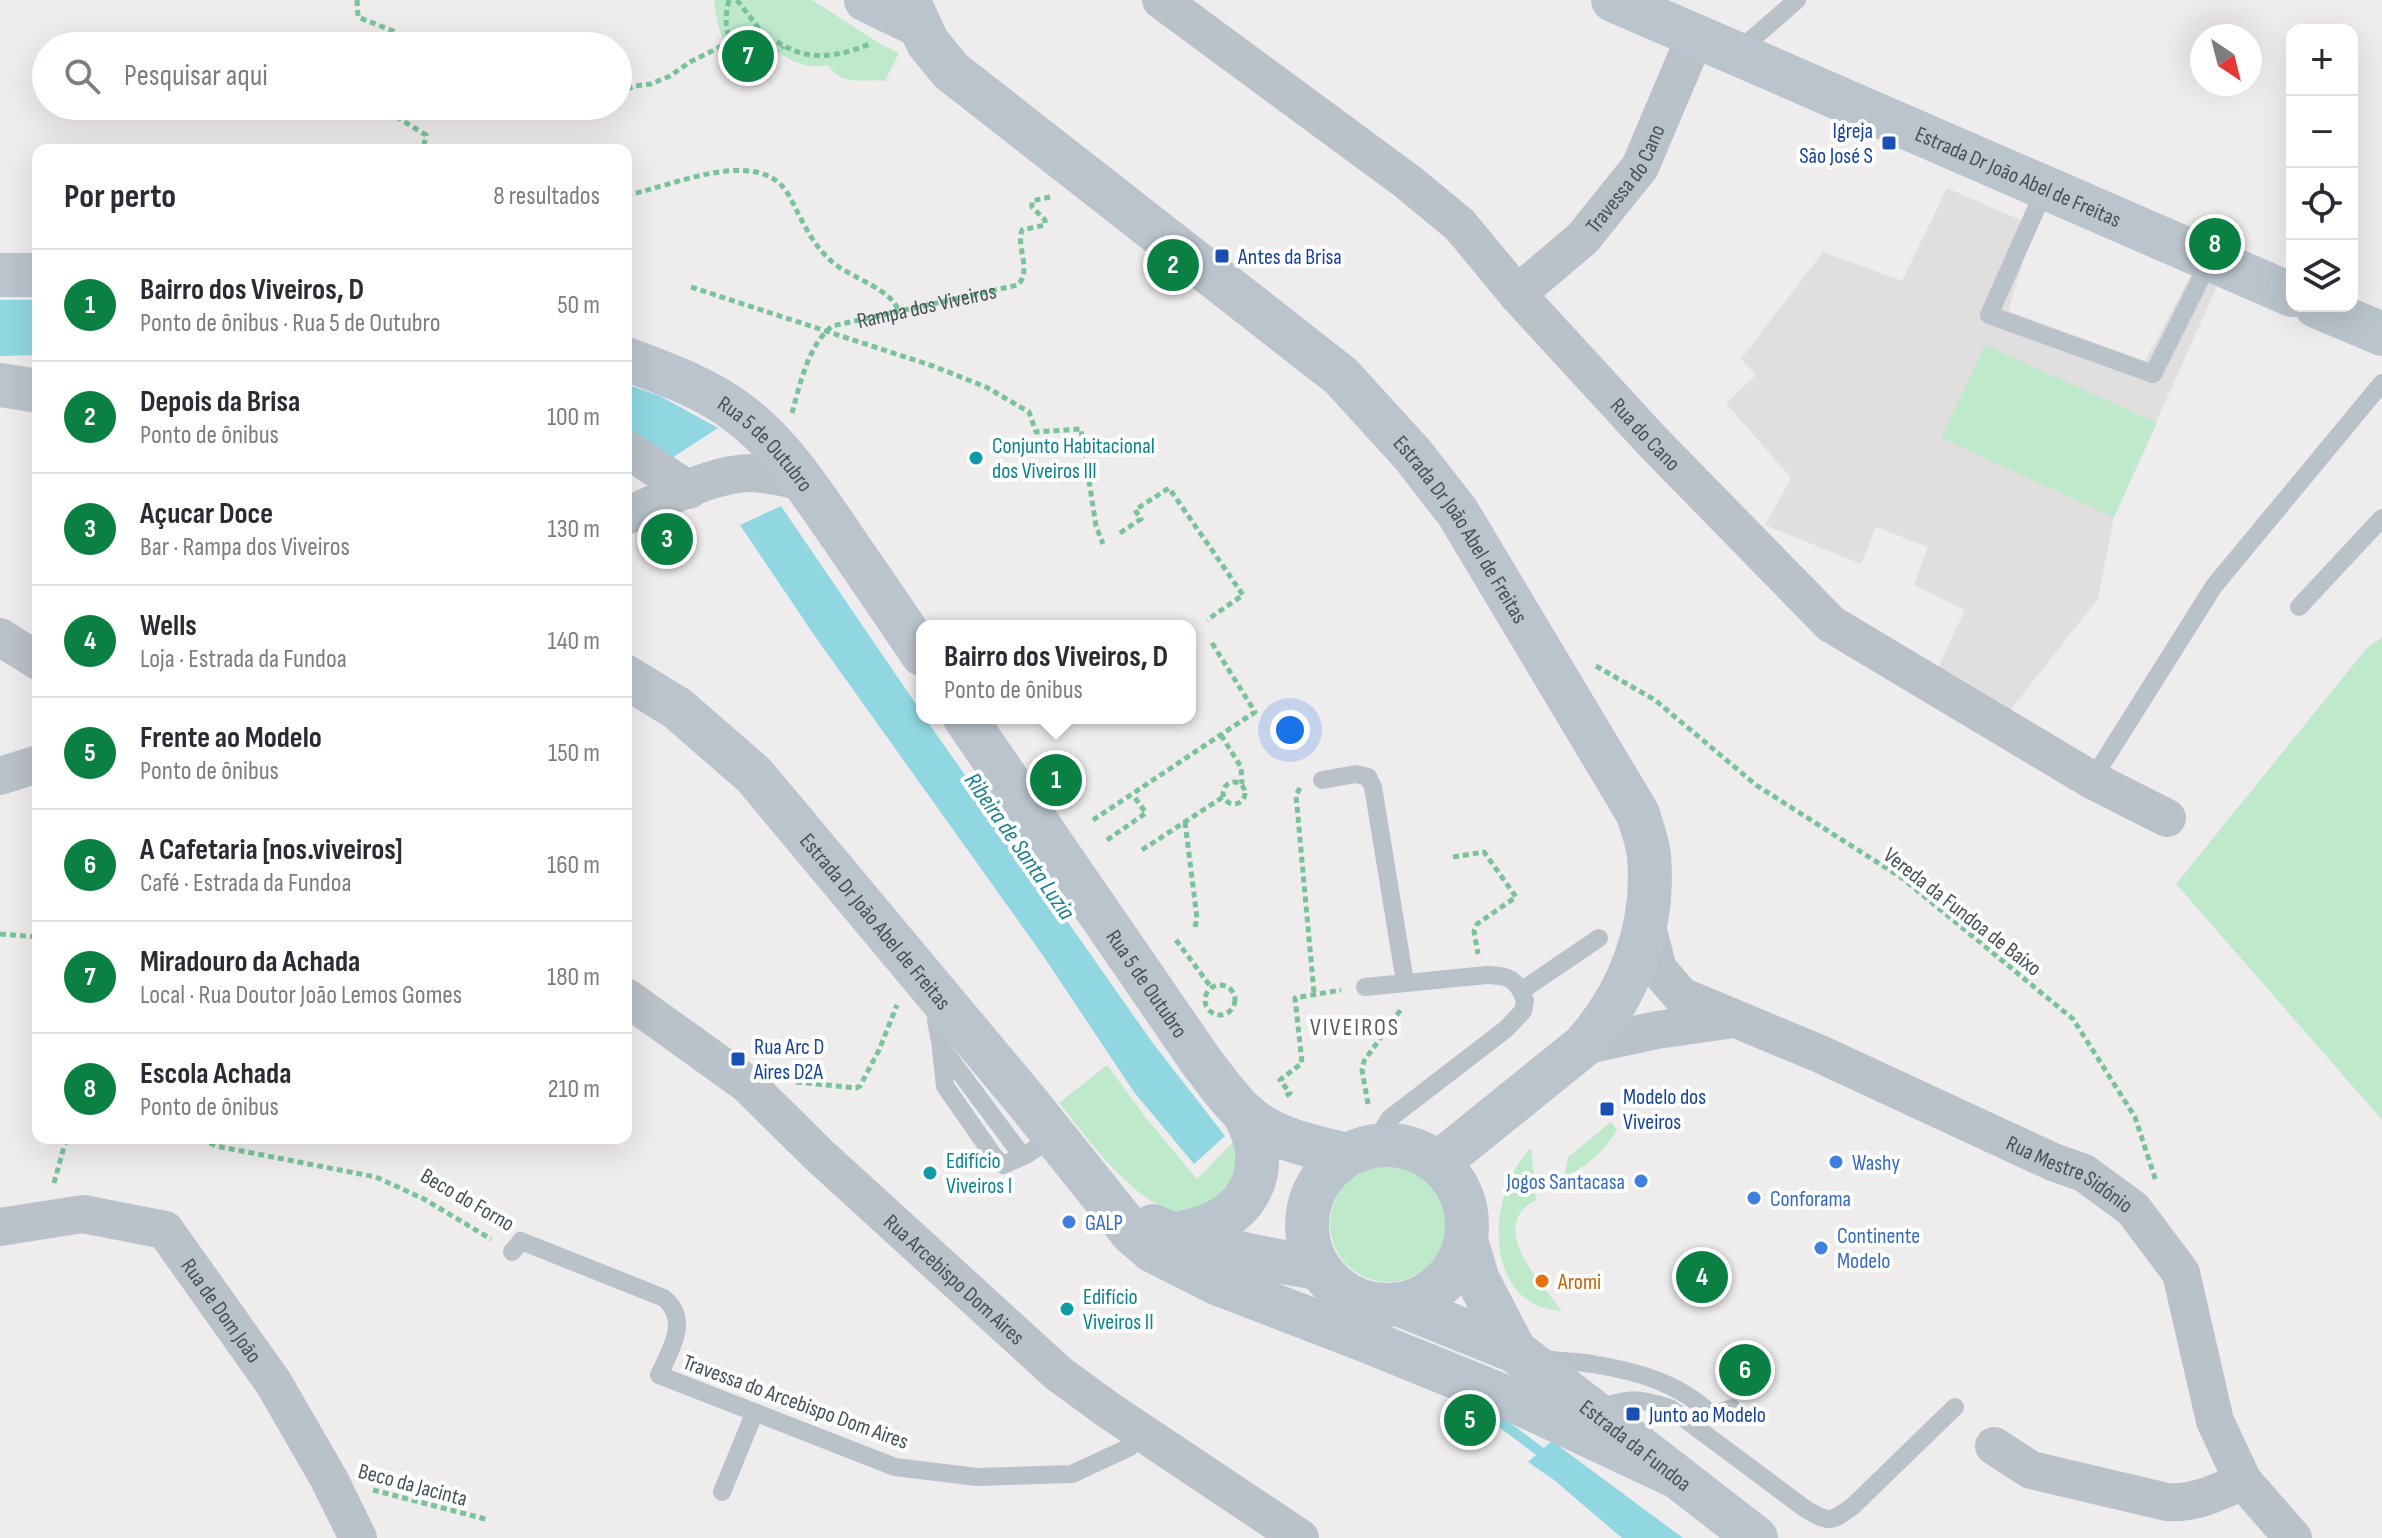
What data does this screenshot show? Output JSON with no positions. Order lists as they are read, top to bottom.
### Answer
{
  "streets": {
    "main road": ["Estrada Dr João Abel de Freitas", "Rua 5 de Outubro", "Estrada da Fundoa"],
    "street": [
      "Travessa do Cano",
      "Rua do Cano",
      "Rua Mestre Sidónio",
      "Rua Arcebispo Dom Aires",
      "Rua de Dom João"
    ],
    "lane": ["Beco do Forno", "Travessa do Arcebispo Dom Aires"],
    "path": ["Rampa dos Viveiros", "Vereda da Fundoa de Baixo", "Beco da Jacinta"]
  },
  "crossings": [
    ["Travessa do Cano", "Estrada Dr João Abel de Freitas"],
    ["Travessa do Cano", "Rua do Cano"],
    ["Estrada Dr João Abel de Freitas", "Rua 5 de Outubro"],
    ["Estrada Dr João Abel de Freitas", "Rua Mestre Sidónio"],
    ["Estrada Dr João Abel de Freitas", "Estrada da Fundoa"],
    ["Rua 5 de Outubro", "Estrada da Fundoa"],
    ["Beco do Forno", "Travessa do Arcebispo Dom Aires"],
    ["Rua Arcebispo Dom Aires", "Travessa do Arcebispo Dom Aires"],
    ["Rua de Dom João", "Beco da Jacinta"]
  ],
  "districts": ["VIVEIROS"],
  "water": ["Ribeira de Santa Luzia"],
  "places": {
    "transit": [
      "Igreja São José S",
      "Antes da Brisa",
      "Rua Arc D Aires D2A",
      "Modelo dos Viveiros",
      "Junto ao Modelo"
    ],
    "other": [
      "Conjunto Habitacional dos Viveiros III",
      "Washy",
      "Edifício Viveiros I",
      "Jogos Santacasa",
      "Conforama",
      "GALP",
      "Continente Modelo",
      "Aromi",
      "Edifício Viveiros II"
    ]
  },
  "north": "bottom right",
  "page": {
    "map_buttons": ["+", "−"],
    "pins": [
      "7",
      "8",
      "2",
      "3",
      "1",
      "4",
      "6",
      "5"
    ],
    "search": "Pesquisar aqui",
    "heading": ["Por perto", "8 resultados"],
    "list": [
      {
        "mark": "1",
        "name": "Bairro dos Viveiros, D",
        "note": "Ponto de ônibus · Rua 5 de Outubro",
        "value": "50 m"
      },
      {
        "mark": "2",
        "name": "Depois da Brisa",
        "note": "Ponto de ônibus",
        "value": "100 m"
      },
      {
        "mark": "3",
        "name": "Açucar Doce",
        "note": "Bar · Rampa dos Viveiros",
        "value": "130 m"
      },
      {
        "mark": "4",
        "name": "Wells",
        "note": "Loja · Estrada da Fundoa",
        "value": "140 m"
      },
      {
        "mark": "5",
        "name": "Frente ao Modelo",
        "note": "Ponto de ônibus",
        "value": "150 m"
      },
      {
        "mark": "6",
        "name": "A Cafetaria [nos.viveiros]",
        "note": "Café · Estrada da Fundoa",
        "value": "160 m"
      },
      {
        "mark": "7",
        "name": "Miradouro da Achada",
        "note": "Local · Rua Doutor João Lemos Gomes",
        "value": "180 m"
      },
      {
        "mark": "8",
        "name": "Escola Achada",
        "note": "Ponto de ônibus",
        "value": "210 m"
      }
    ],
    "popup": ["Bairro dos Viveiros, D", "Ponto de ônibus"]
  }
}
